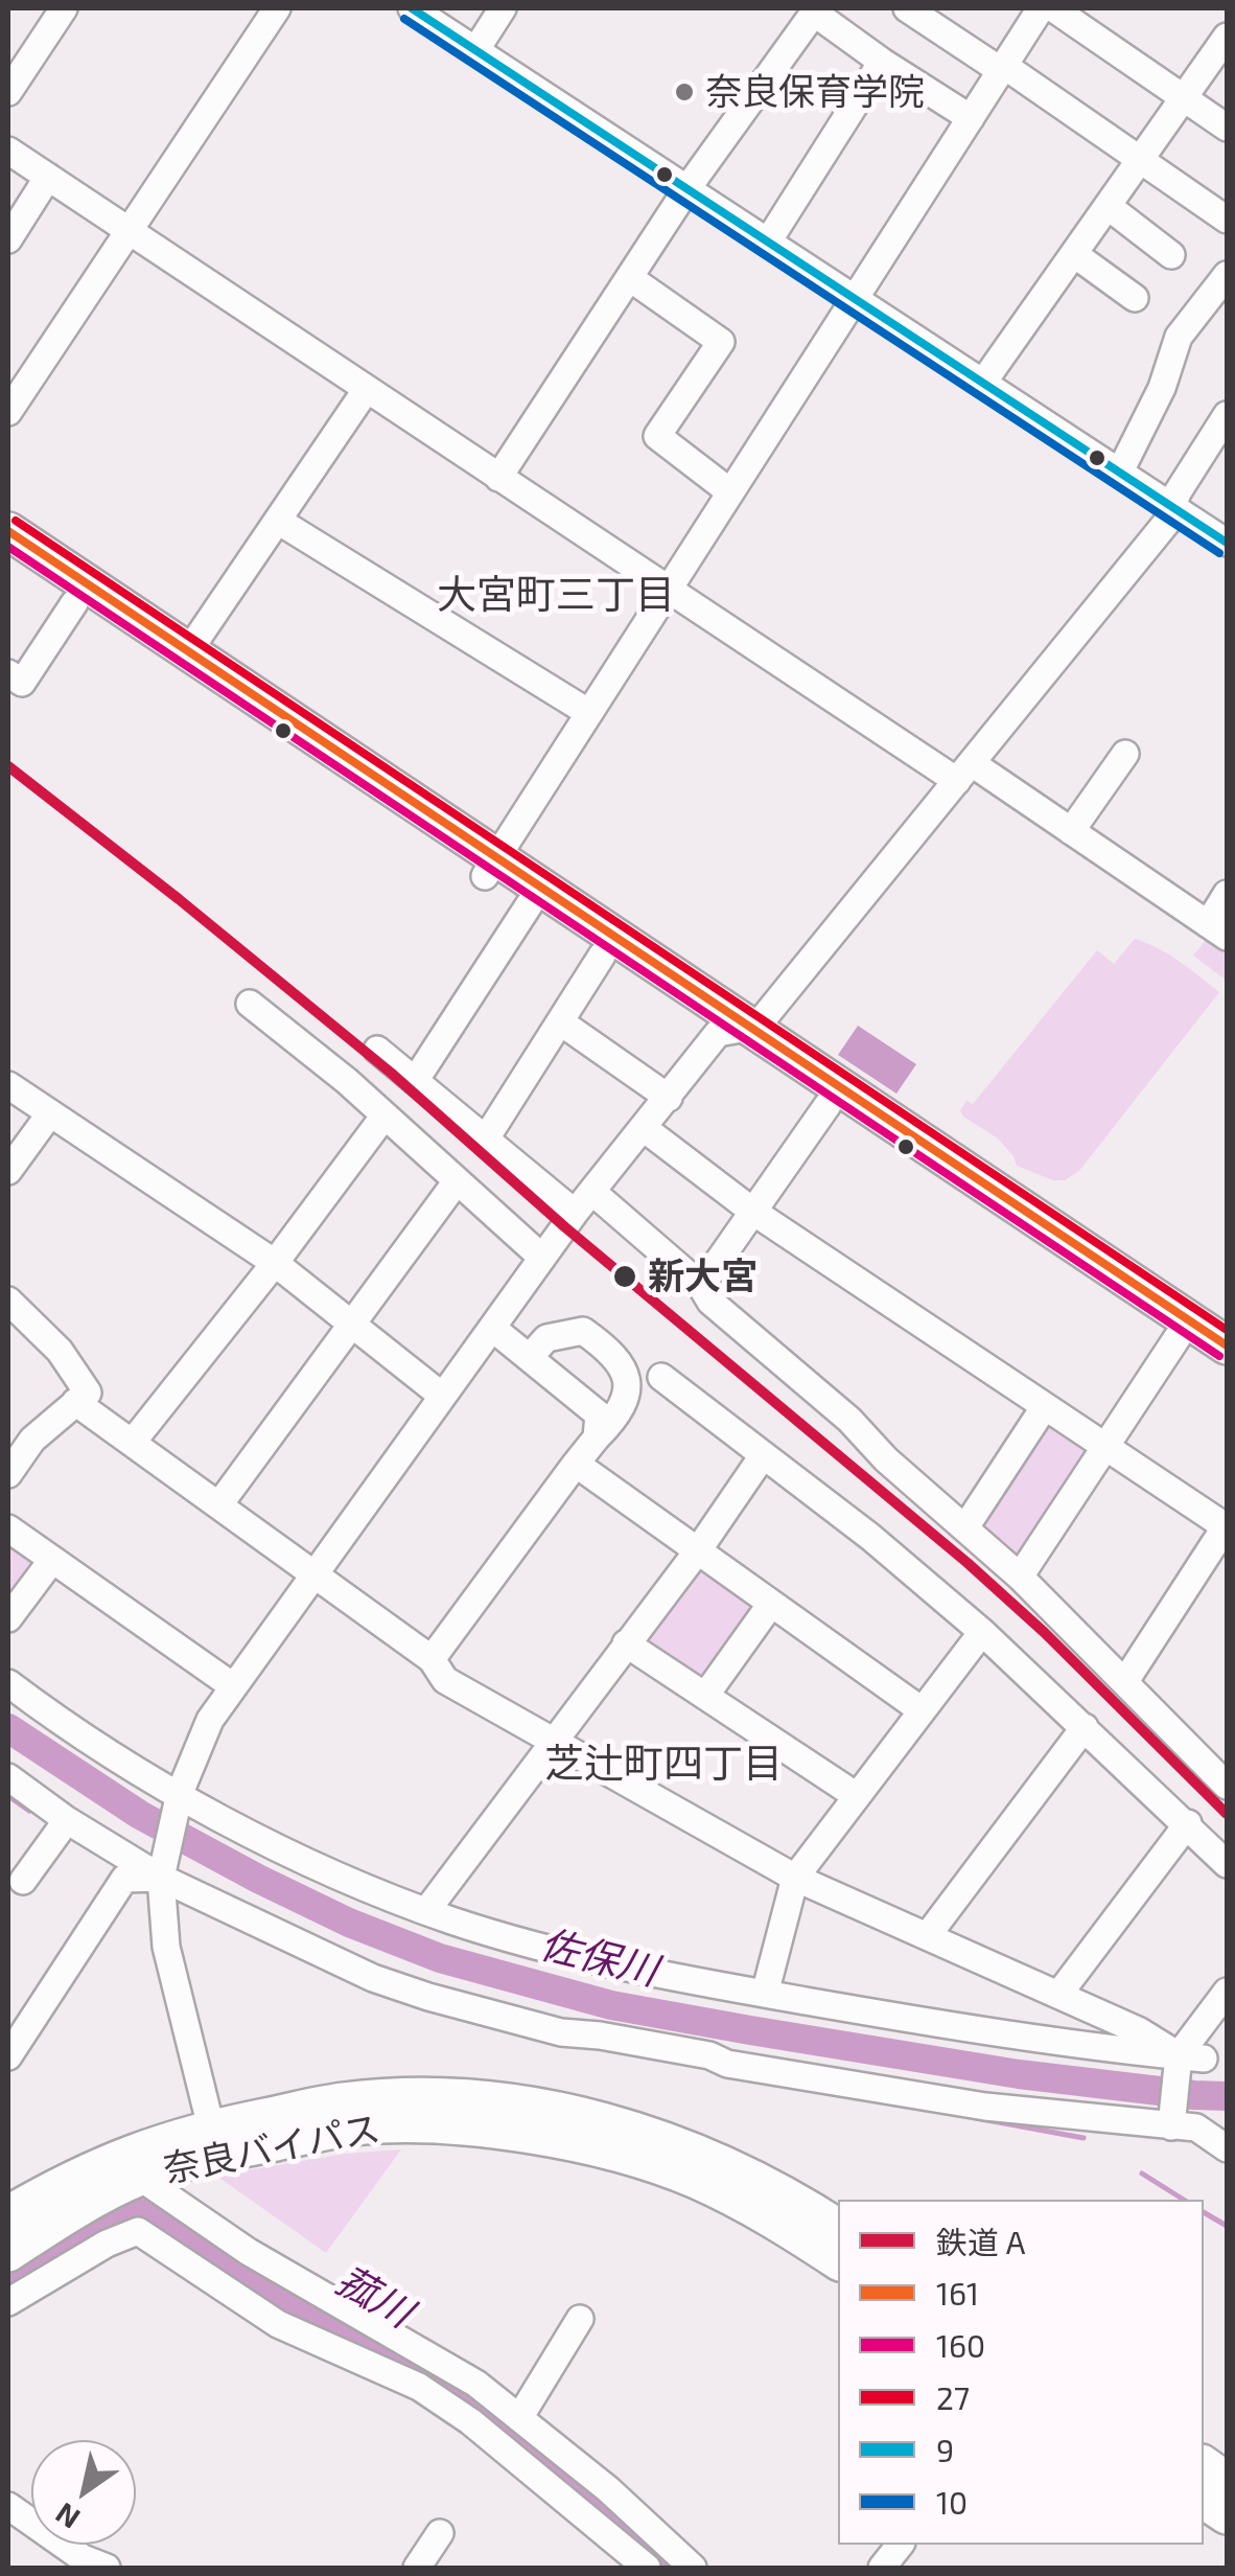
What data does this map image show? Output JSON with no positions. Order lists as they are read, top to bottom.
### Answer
{
  "streets": {
    "highway": ["奈良バイパス"]
  },
  "districts": ["大宮町三丁目", "芝辻町四丁目"],
  "water": ["佐保川", "菰川"],
  "places": ["奈良保育学院", "新大宮"],
  "lines": [
    "transit line 9",
    "transit line 10",
    "transit line 27",
    "transit line 161",
    "transit line 160",
    "rail line A"
  ],
  "legend": [
    "鉄道 A",
    "161",
    "160",
    "27",
    "9",
    "10"
  ],
  "north": "bottom left"
}
